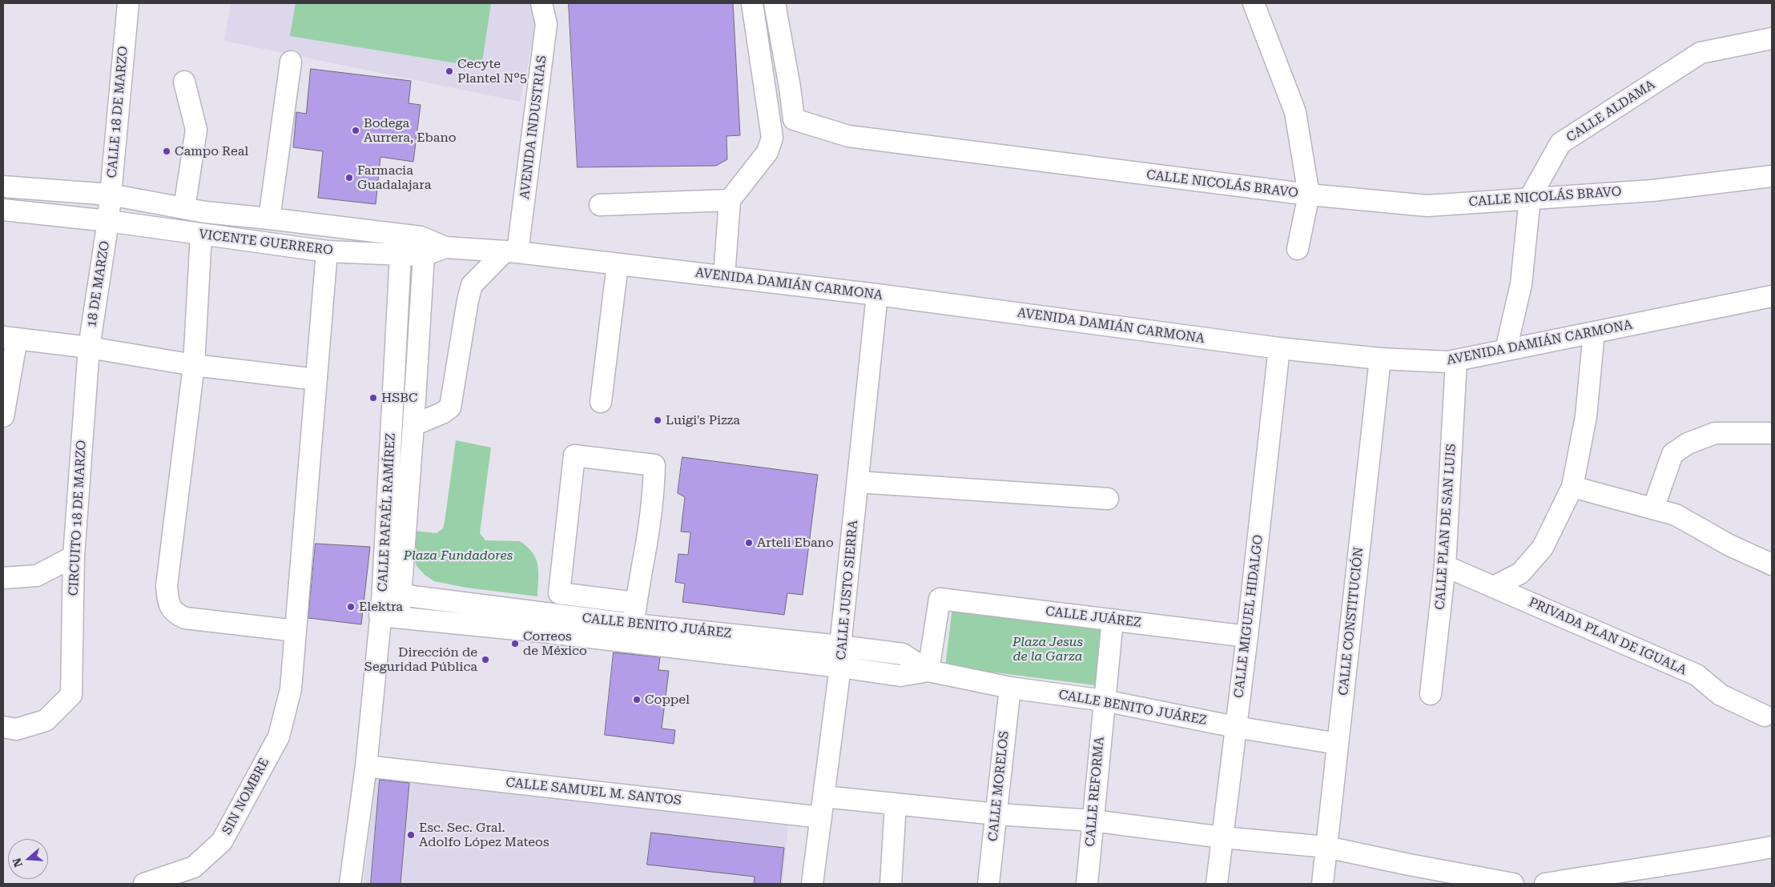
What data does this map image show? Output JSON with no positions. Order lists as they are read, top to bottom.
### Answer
{
  "streets": {
    "street": [
      "CALLE ALDAMA",
      "CALLE 18 DE MARZO",
      "AVENIDA INDUSTRIAS",
      "CALLE NICOLÁS BRAVO",
      "VICENTE GUERRERO",
      "18 DE MARZO",
      "AVENIDA DAMIÁN CARMONA",
      "CALLE RAFAÉL RAMÍREZ",
      "CIRCUITO 18 DE MARZO",
      "CALLE PLAN DE SAN LUIS",
      "CALLE JUSTO SIERRA",
      "CALLE MIGUEL HIDALGO",
      "CALLE JUÁREZ",
      "CALLE CONSTITUCIÓN",
      "CALLE BENITO JUÁREZ",
      "PRIVADA PLAN DE IGUALA",
      "CALLE MORELOS",
      "CALLE SAMUEL M. SANTOS",
      "CALLE REFORMA",
      "SIN NOMBRE"
    ]
  },
  "crossings": [
    ["CALLE ALDAMA", "CALLE NICOLÁS BRAVO"],
    ["CALLE ALDAMA", "AVENIDA DAMIÁN CARMONA"],
    ["CALLE 18 DE MARZO", "VICENTE GUERRERO"],
    ["CALLE 18 DE MARZO", "18 DE MARZO"],
    ["AVENIDA INDUSTRIAS", "AVENIDA DAMIÁN CARMONA"],
    ["VICENTE GUERRERO", "18 DE MARZO"],
    ["VICENTE GUERRERO", "AVENIDA DAMIÁN CARMONA"],
    ["VICENTE GUERRERO", "CALLE RAFAÉL RAMÍREZ"],
    ["VICENTE GUERRERO", "SIN NOMBRE"],
    ["18 DE MARZO", "CIRCUITO 18 DE MARZO"],
    ["AVENIDA DAMIÁN CARMONA", "CALLE RAFAÉL RAMÍREZ"],
    ["AVENIDA DAMIÁN CARMONA", "CALLE PLAN DE SAN LUIS"],
    ["AVENIDA DAMIÁN CARMONA", "CALLE JUSTO SIERRA"],
    ["AVENIDA DAMIÁN CARMONA", "CALLE MIGUEL HIDALGO"],
    ["AVENIDA DAMIÁN CARMONA", "CALLE CONSTITUCIÓN"],
    ["CALLE RAFAÉL RAMÍREZ", "CALLE BENITO JUÁREZ"],
    ["CALLE RAFAÉL RAMÍREZ", "CALLE SAMUEL M. SANTOS"],
    ["CALLE PLAN DE SAN LUIS", "PRIVADA PLAN DE IGUALA"],
    ["CALLE JUSTO SIERRA", "CALLE BENITO JUÁREZ"],
    ["CALLE JUSTO SIERRA", "CALLE SAMUEL M. SANTOS"],
    ["CALLE MIGUEL HIDALGO", "CALLE JUÁREZ"],
    ["CALLE MIGUEL HIDALGO", "CALLE BENITO JUÁREZ"],
    ["CALLE MIGUEL HIDALGO", "CALLE SAMUEL M. SANTOS"],
    ["CALLE JUÁREZ", "CALLE BENITO JUÁREZ"],
    ["CALLE JUÁREZ", "CALLE REFORMA"],
    ["CALLE CONSTITUCIÓN", "CALLE BENITO JUÁREZ"],
    ["CALLE BENITO JUÁREZ", "CALLE MORELOS"],
    ["CALLE BENITO JUÁREZ", "CALLE REFORMA"],
    ["CALLE MORELOS", "CALLE SAMUEL M. SANTOS"],
    ["CALLE SAMUEL M. SANTOS", "CALLE REFORMA"]
  ],
  "parks": ["Plaza Fundadores", "Plaza Jesus de la Garza"],
  "places": [
    "Cecyte Plantel N°5",
    "Bodega Aurrera, Ebano",
    "Campo Real",
    "Farmacia Guadalajara",
    "HSBC",
    "Luigi's Pizza",
    "Arteli Ebano",
    "Elektra",
    "Correos de México",
    "Dirección de Seguridad Pública",
    "Coppel",
    "Esc. Sec. Gral. Adolfo López Mateos"
  ],
  "north": "left"
}
